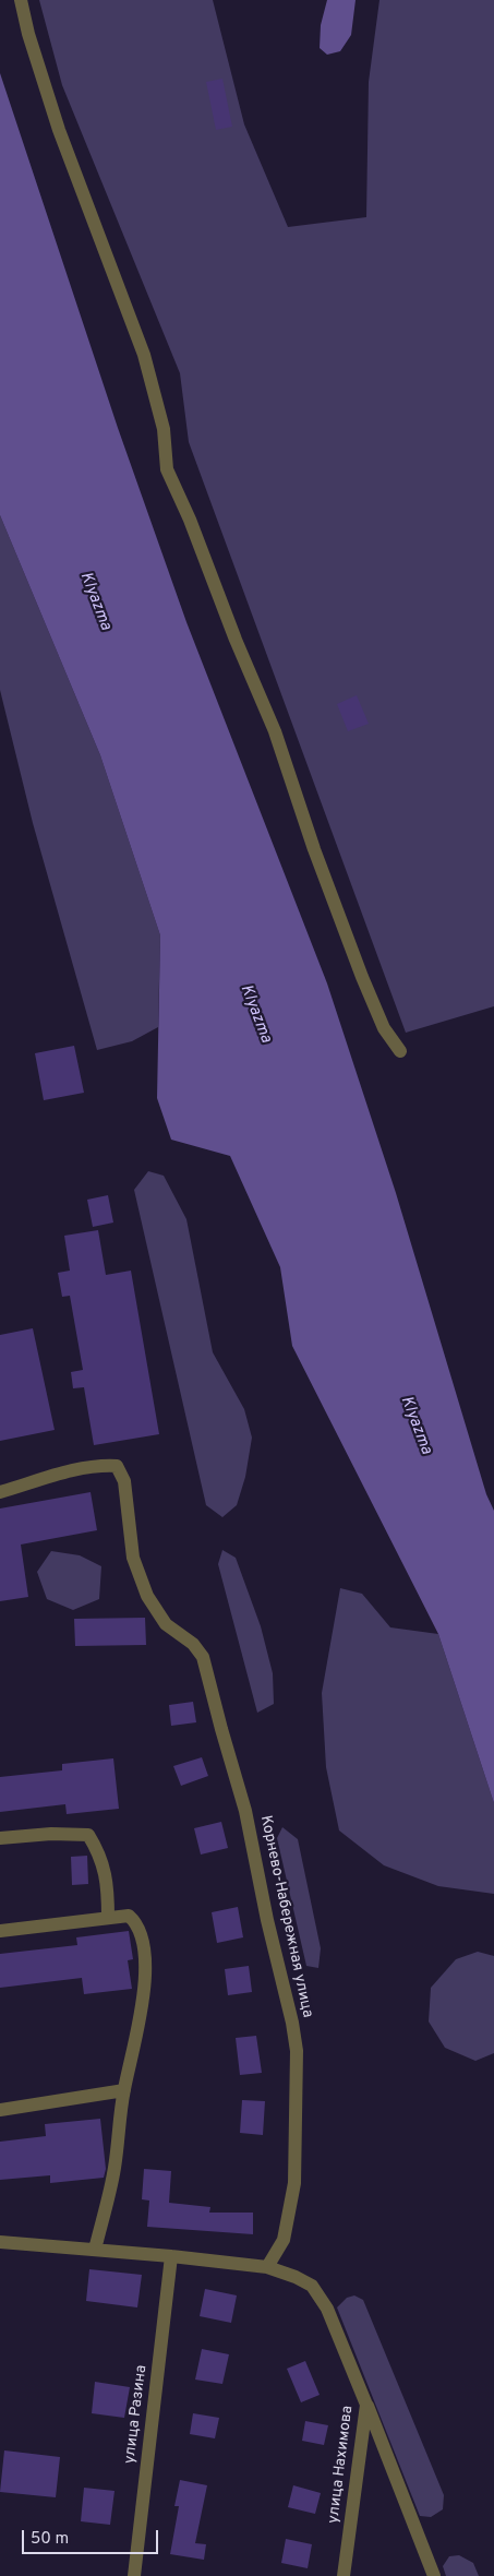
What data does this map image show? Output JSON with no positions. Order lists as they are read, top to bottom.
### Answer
{
  "streets": {
    "street": ["Корнево-Набережная улица", "улица Разина", "улица Нахимова"]
  },
  "crossings": [
    ["Корнево-Набережная улица", "улица Нахимова"],
    ["улица Разина", "улица Нахимова"]
  ],
  "water": ["Klyazma"],
  "scale_bar": "50 m"
}
